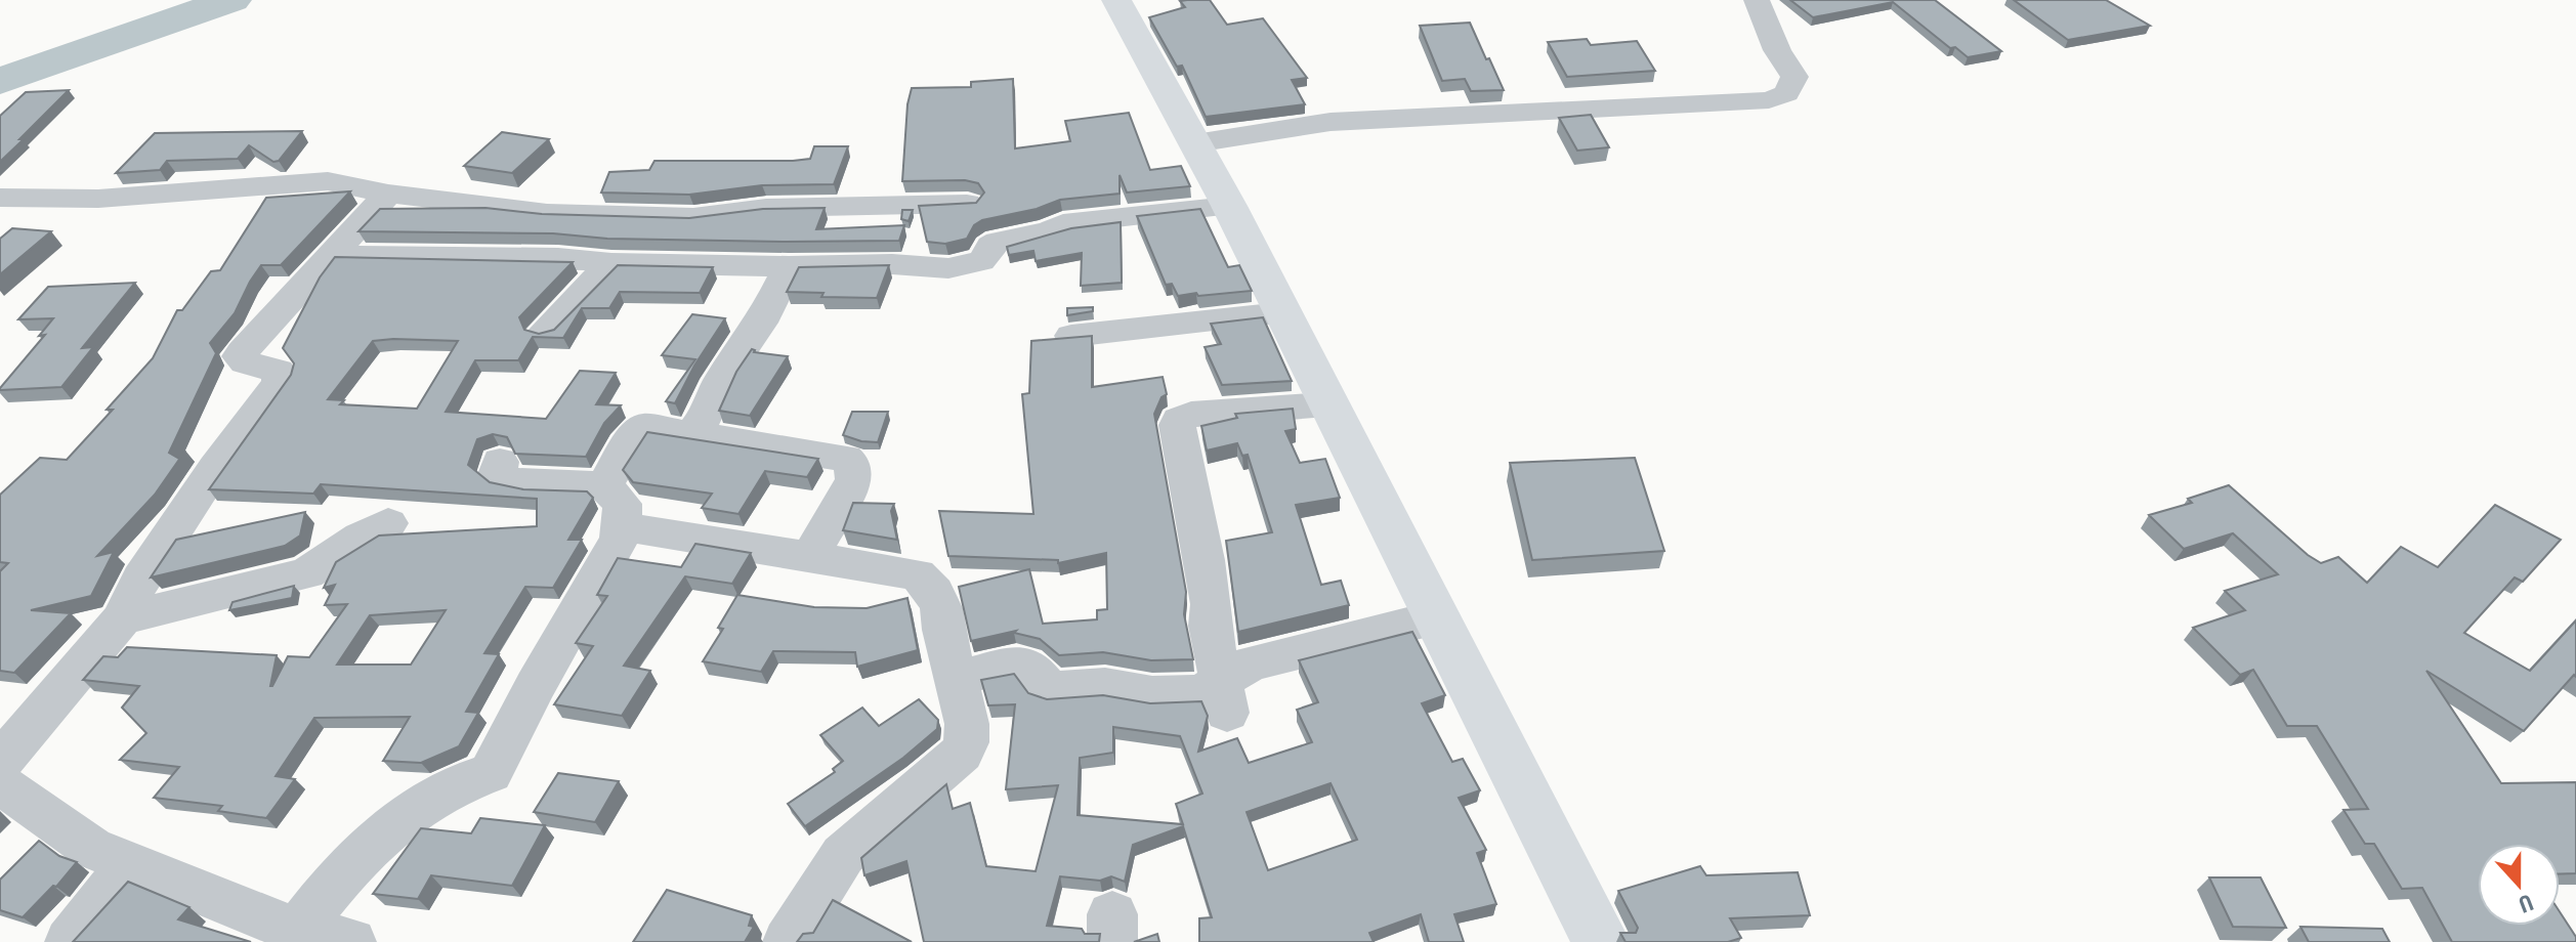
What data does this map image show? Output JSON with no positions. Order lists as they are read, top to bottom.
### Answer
{
  "north": "bottom"
}
